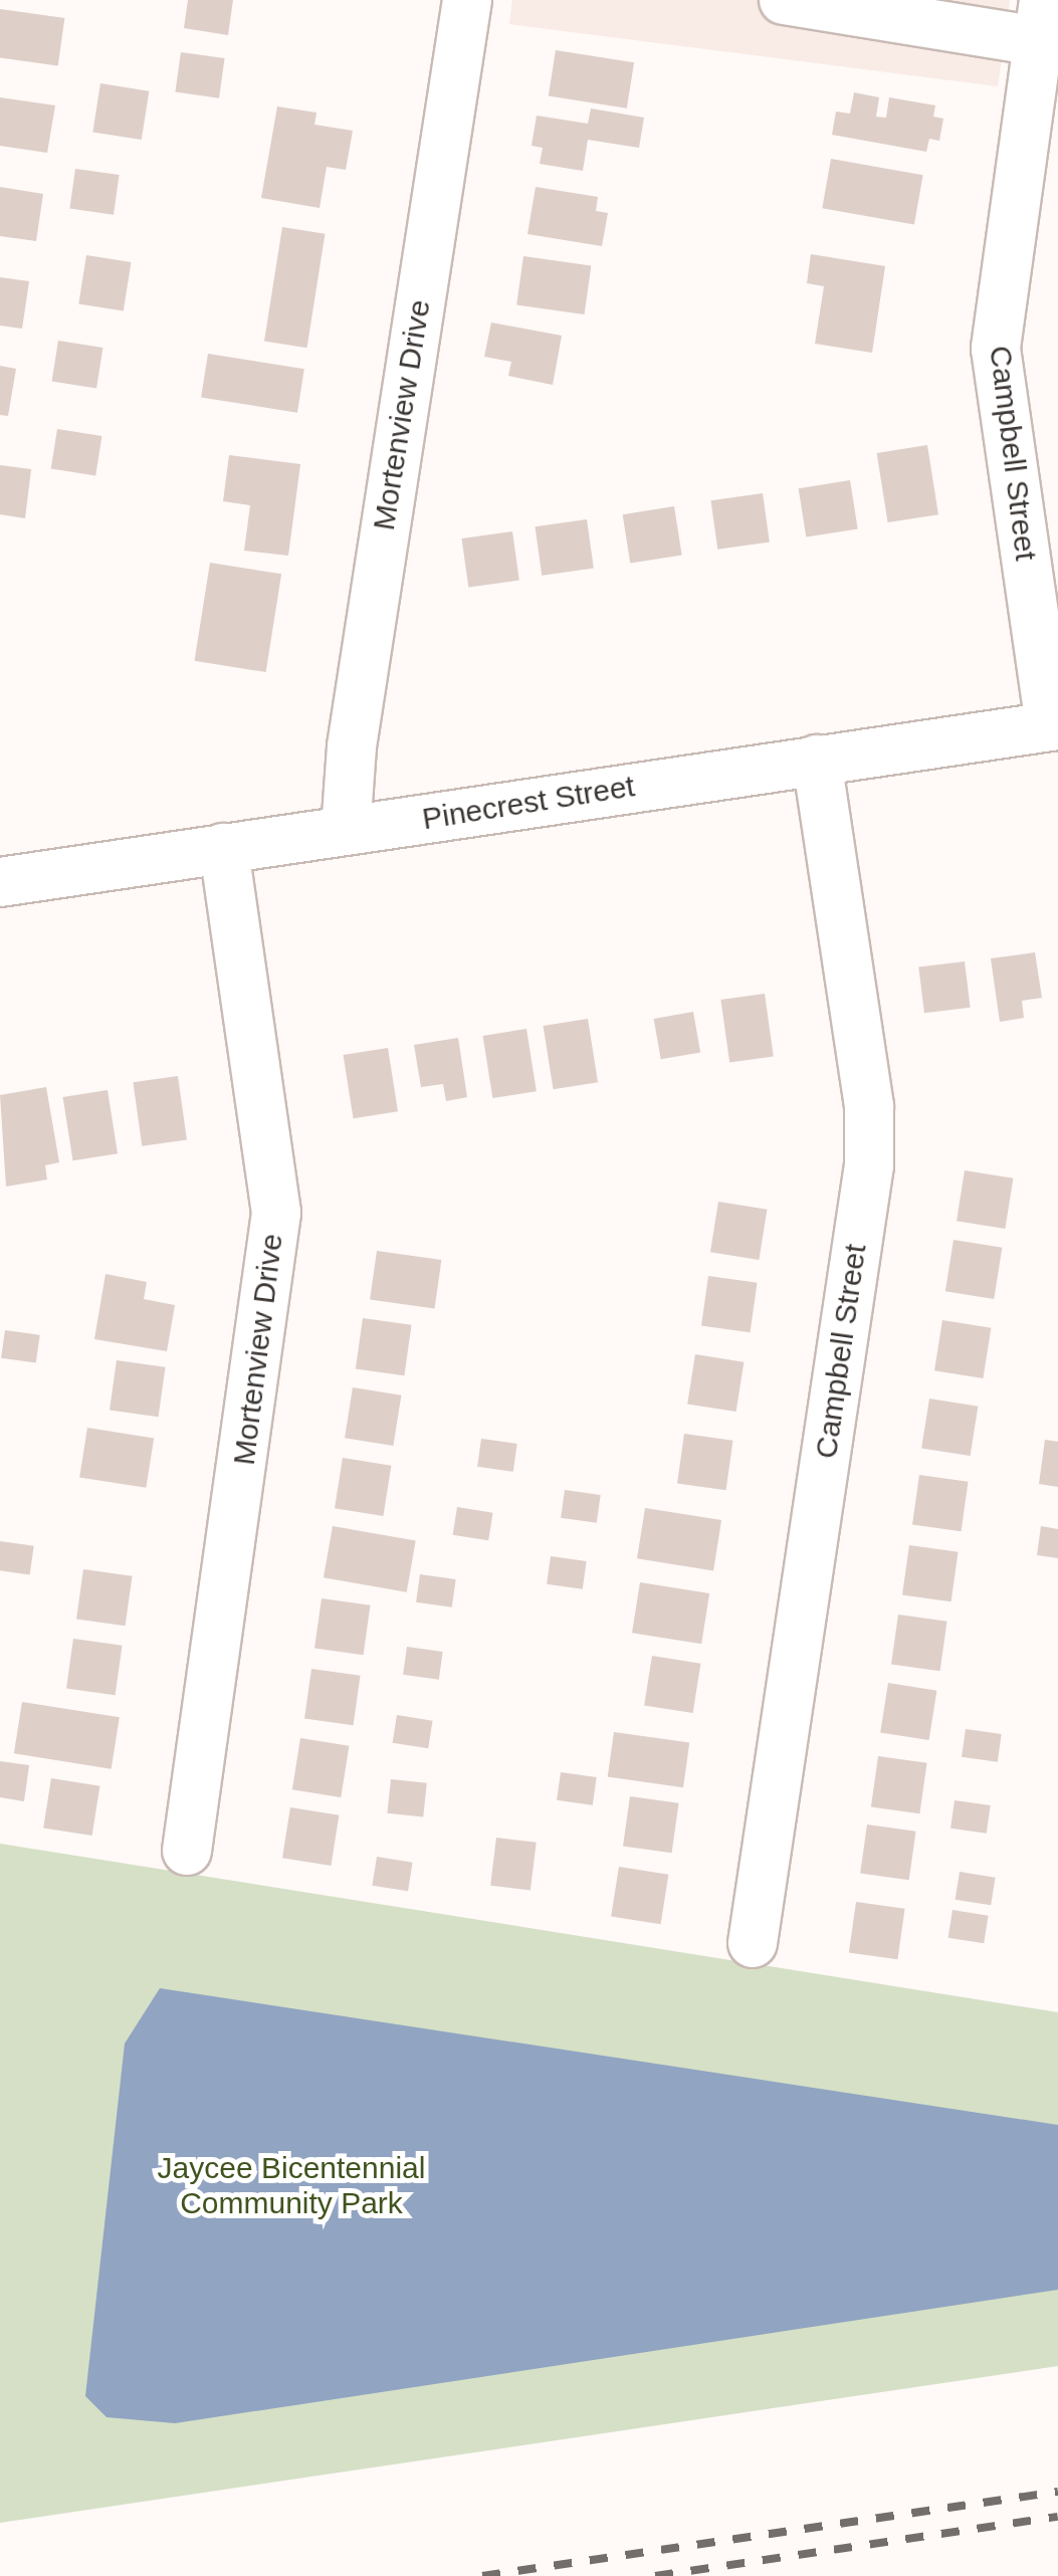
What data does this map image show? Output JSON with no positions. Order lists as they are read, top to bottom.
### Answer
{
  "streets": {
    "street": ["Mortenview Drive", "Campbell Street", "Pinecrest Street"]
  },
  "crossings": [
    ["Mortenview Drive", "Pinecrest Street"],
    ["Campbell Street", "Pinecrest Street"]
  ],
  "parks": ["Jaycee Bicentennial Community Park"]
}
